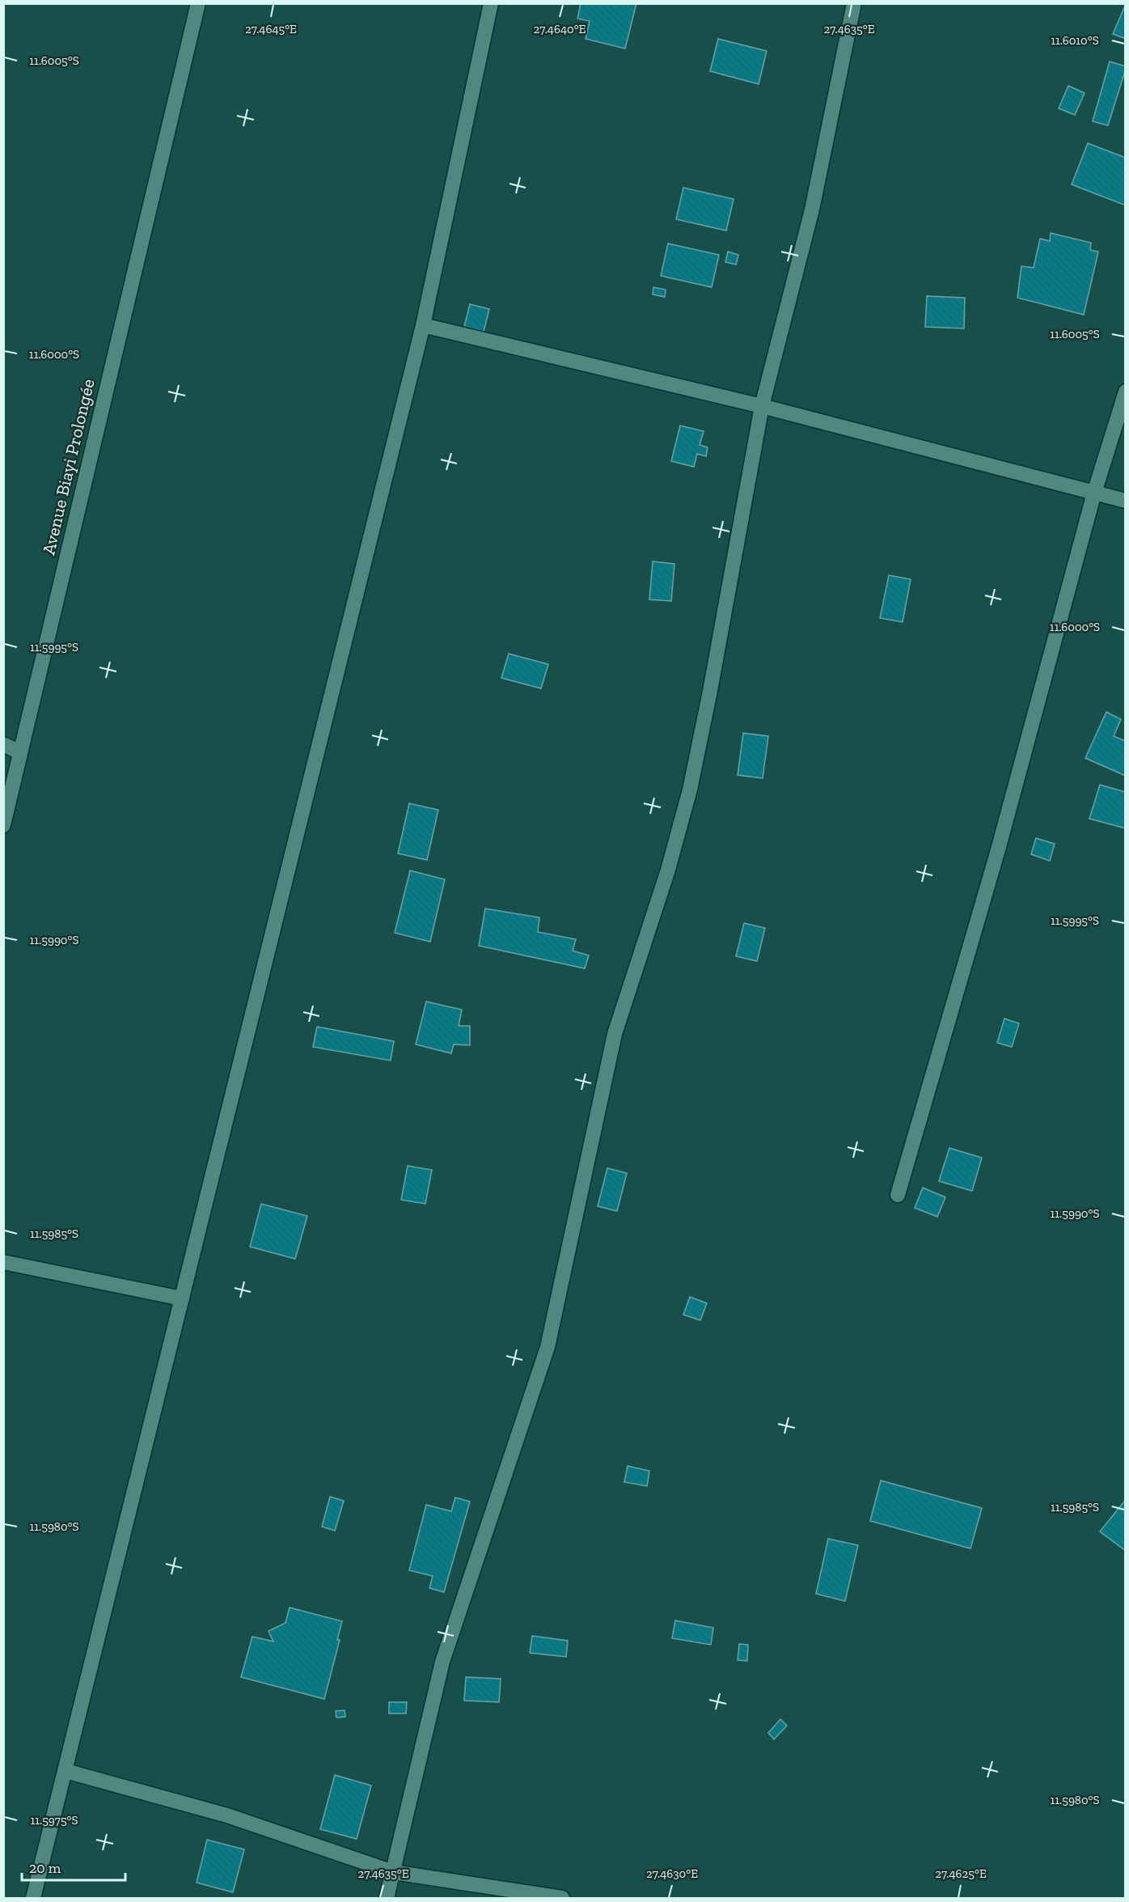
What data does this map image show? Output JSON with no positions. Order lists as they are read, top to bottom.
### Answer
{
  "streets": {
    "street": ["Avenue Biayi Prolongée"]
  },
  "scale_bar": "20 m",
  "coordinates": [
    "27.4645°E",
    "27.4640°E",
    "27.4635°E",
    "11.6010°S",
    "11.6005°S",
    "11.6000°S",
    "11.5995°S",
    "11.5990°S",
    "11.5985°S",
    "11.5980°S",
    "11.5975°S",
    "27.4630°E",
    "27.4625°E"
  ]
}
